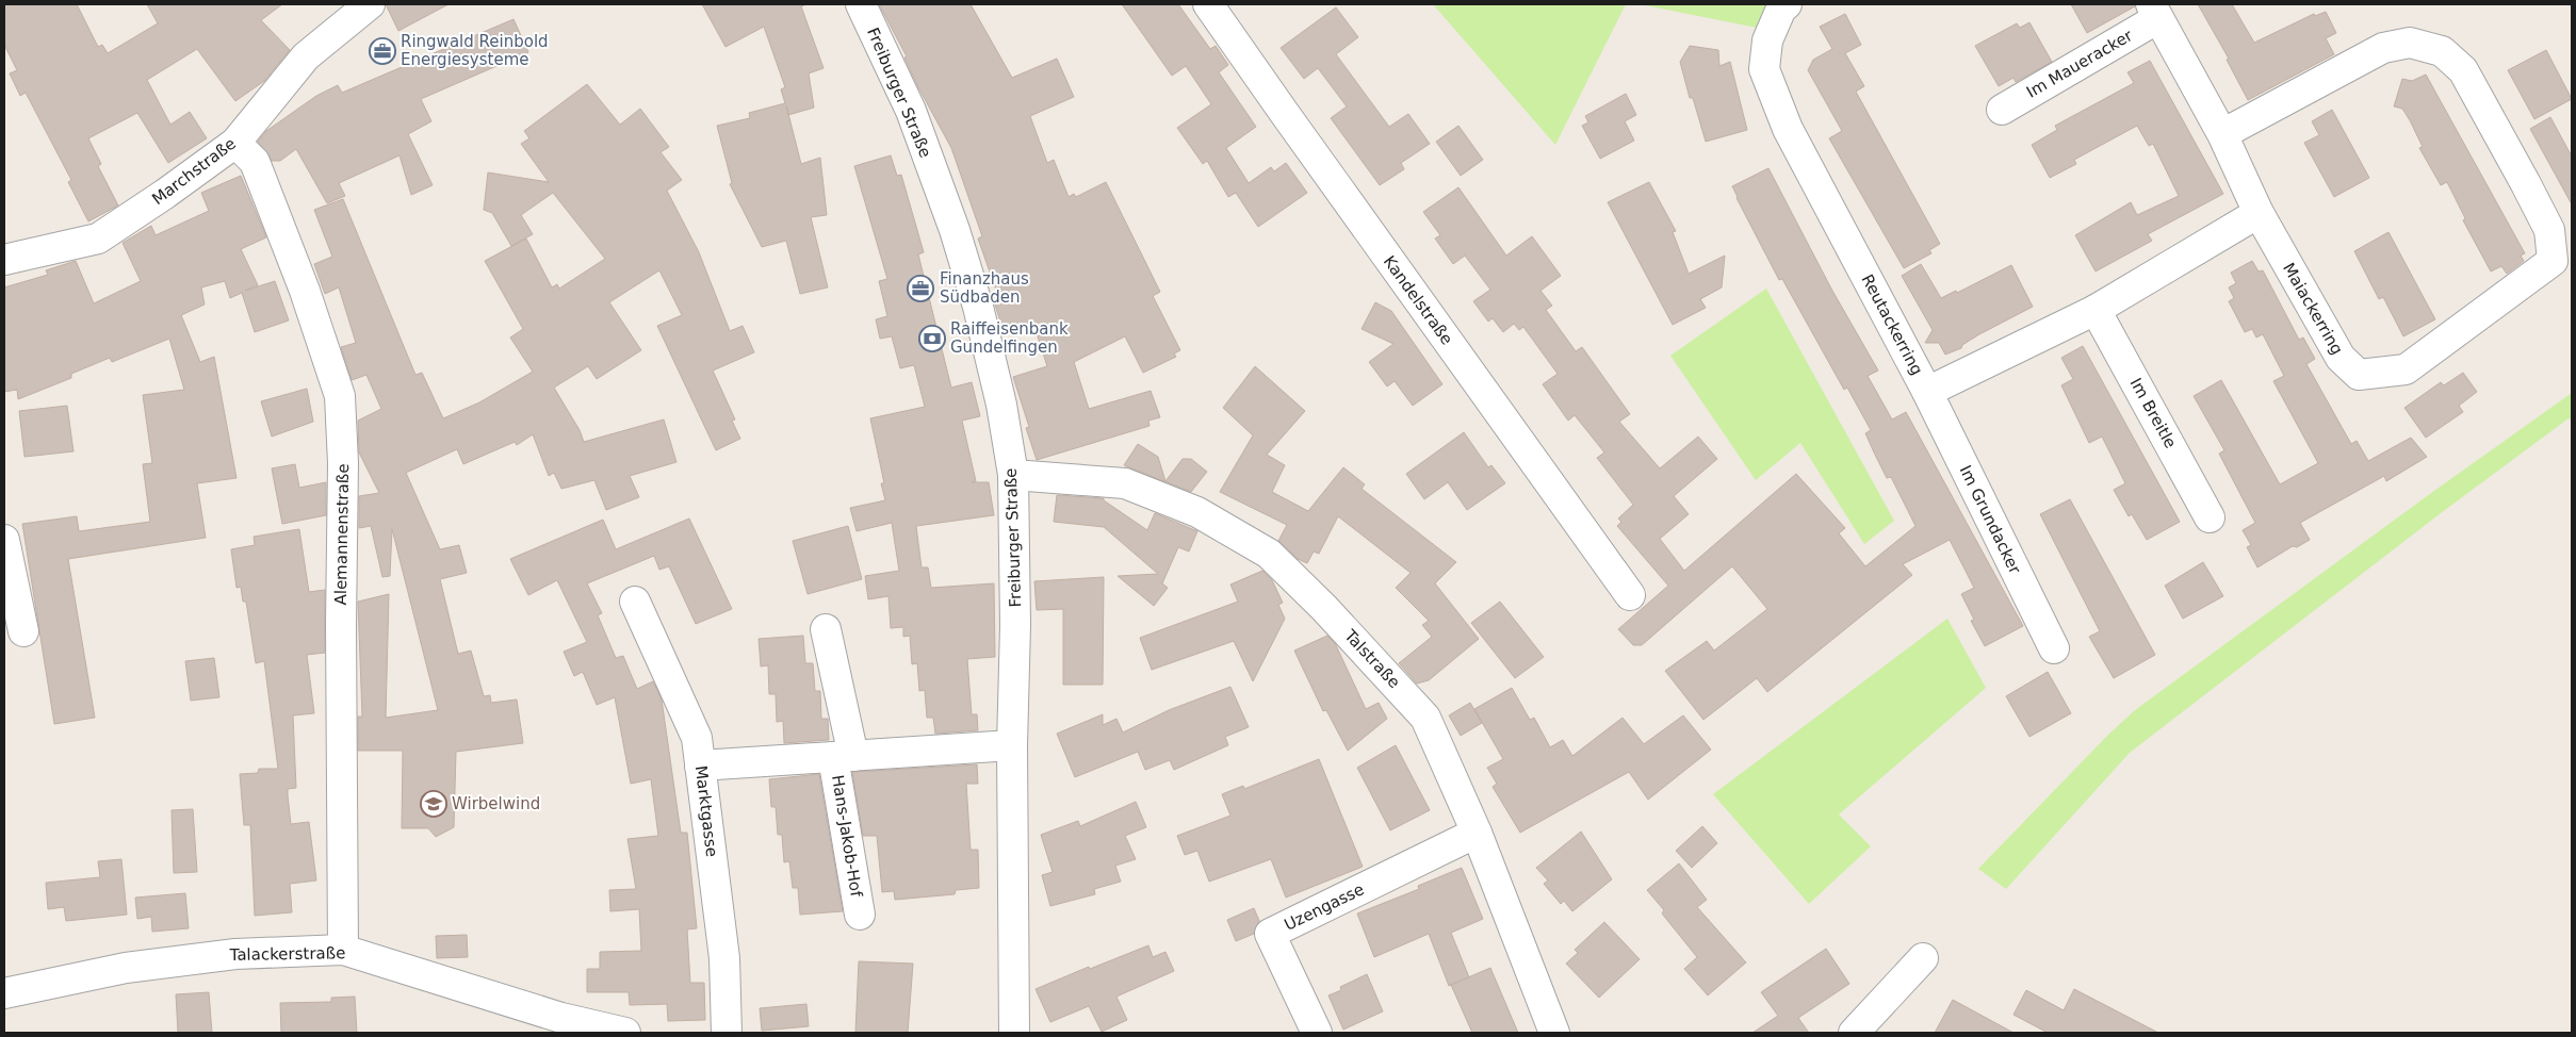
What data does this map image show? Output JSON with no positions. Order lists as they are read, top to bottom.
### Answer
{
  "streets": {
    "street": [
      "Im Maueracker",
      "Freiburger Straße",
      "Marchstraße",
      "Kandelstraße",
      "Maiackerring",
      "Reutackerring",
      "Im Breitle",
      "Im Grundacker",
      "Alemannenstraße",
      "Talstraße",
      "Marktgasse",
      "Hans-Jakob-Hof",
      "Uzengasse",
      "Talackerstraße"
    ]
  },
  "crossings": [
    ["Im Maueracker", "Maiackerring"],
    ["Freiburger Straße", "Talstraße"],
    ["Freiburger Straße", "Hans-Jakob-Hof"],
    ["Marchstraße", "Alemannenstraße"],
    ["Maiackerring", "Reutackerring"],
    ["Reutackerring", "Im Breitle"],
    ["Reutackerring", "Im Grundacker"],
    ["Alemannenstraße", "Talackerstraße"],
    ["Talstraße", "Uzengasse"],
    ["Marktgasse", "Hans-Jakob-Hof"]
  ],
  "places": {
    "office": ["Ringwald Reinbold Energiesysteme", "Finanzhaus Südbaden"],
    "bank": ["Raiffeisenbank Gundelfingen"],
    "school or university": ["Wirbelwind"]
  }
}
